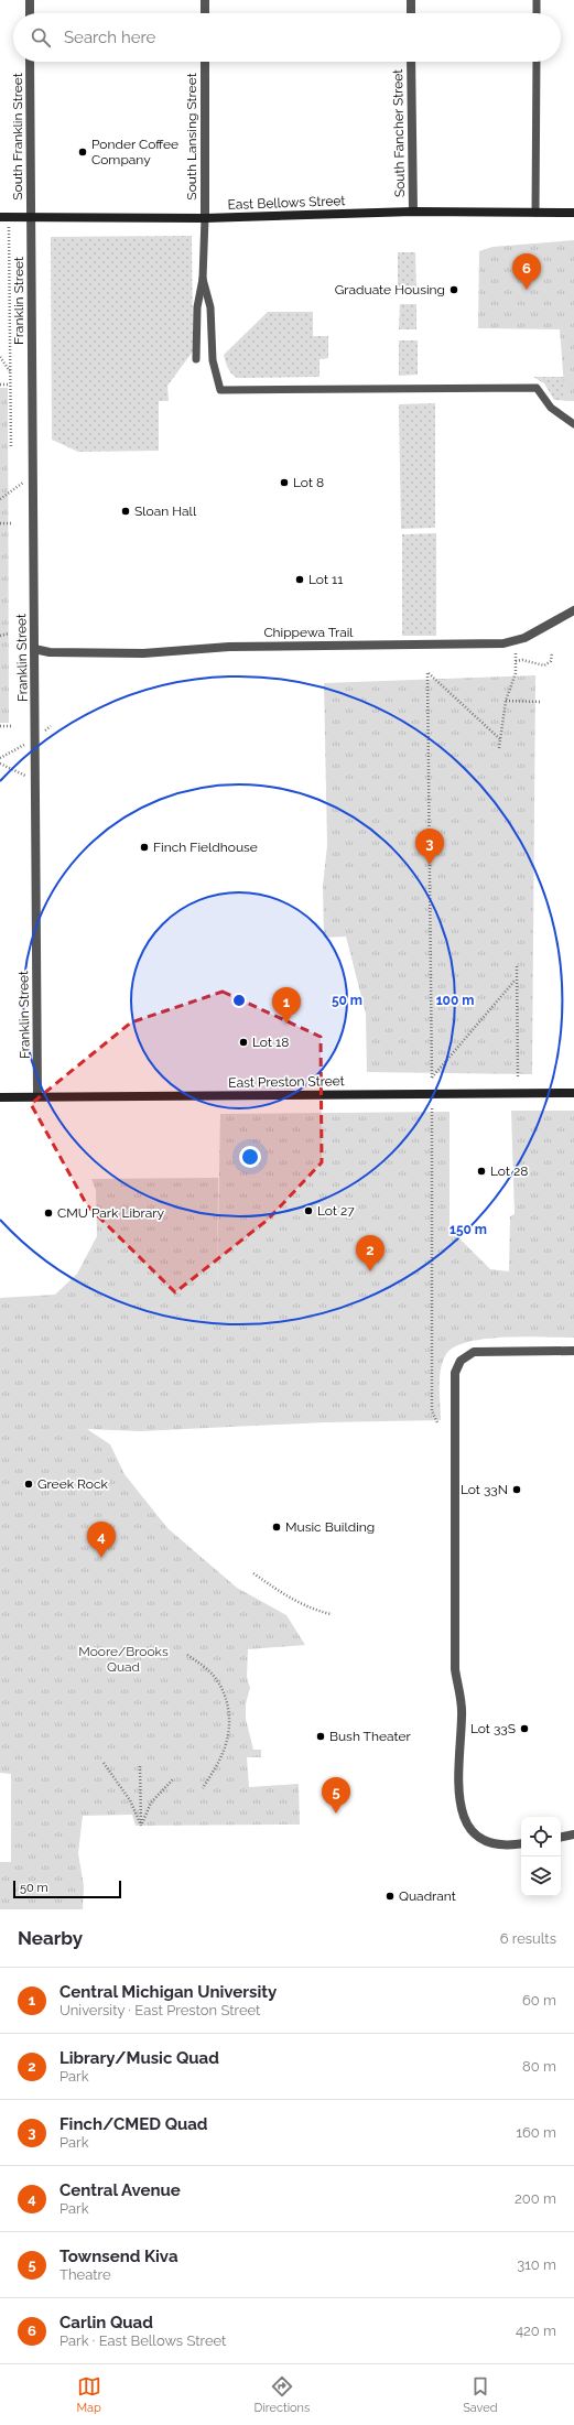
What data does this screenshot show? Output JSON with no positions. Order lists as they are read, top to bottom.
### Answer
{
  "streets": {
    "street": [
      "South Fancher Street",
      "South Franklin Street",
      "South Lansing Street",
      "East Bellows Street",
      "Franklin Street",
      "Chippewa Trail",
      "East Preston Street"
    ]
  },
  "crossings": [
    ["South Fancher Street", "East Bellows Street"],
    ["South Franklin Street", "East Bellows Street"],
    ["South Franklin Street", "Franklin Street"],
    ["South Lansing Street", "East Bellows Street"],
    ["East Bellows Street", "Franklin Street"],
    ["Franklin Street", "Chippewa Trail"],
    ["Franklin Street", "East Preston Street"]
  ],
  "parks": ["Moore/Brooks Quad"],
  "places": [
    "Ponder Coffee Company",
    "Graduate Housing",
    "Lot 8",
    "Sloan Hall",
    "Lot 11",
    "Finch Fieldhouse",
    "Lot 18",
    "Lot 28",
    "Lot 27",
    "CMU Park Library",
    "Greek Rock",
    "Lot 33N",
    "Music Building",
    "Lot 33S",
    "Bush Theater",
    "Quadrant"
  ],
  "scale_bar": "50 m",
  "page": {
    "search": "Search here",
    "pins": [
      "6",
      "3",
      "1",
      "2",
      "4",
      "5"
    ],
    "scale": "50 m",
    "heading": ["Nearby", "6 results"],
    "list": [
      {
        "mark": "1",
        "name": "Central Michigan University",
        "note": "University · East Preston Street",
        "value": "60 m"
      },
      {
        "mark": "2",
        "name": "Library/Music Quad",
        "note": "Park",
        "value": "80 m"
      },
      {
        "mark": "3",
        "name": "Finch/CMED Quad",
        "note": "Park",
        "value": "160 m"
      },
      {
        "mark": "4",
        "name": "Central Avenue",
        "note": "Park",
        "value": "200 m"
      },
      {
        "mark": "5",
        "name": "Townsend Kiva",
        "note": "Theatre",
        "value": "310 m"
      },
      {
        "mark": "6",
        "name": "Carlin Quad",
        "note": "Park · East Bellows Street",
        "value": "420 m"
      }
    ],
    "nav": ["Map", "Directions", "Saved"]
  },
  "rings": ["50 m", "100 m", "150 m"]
}
